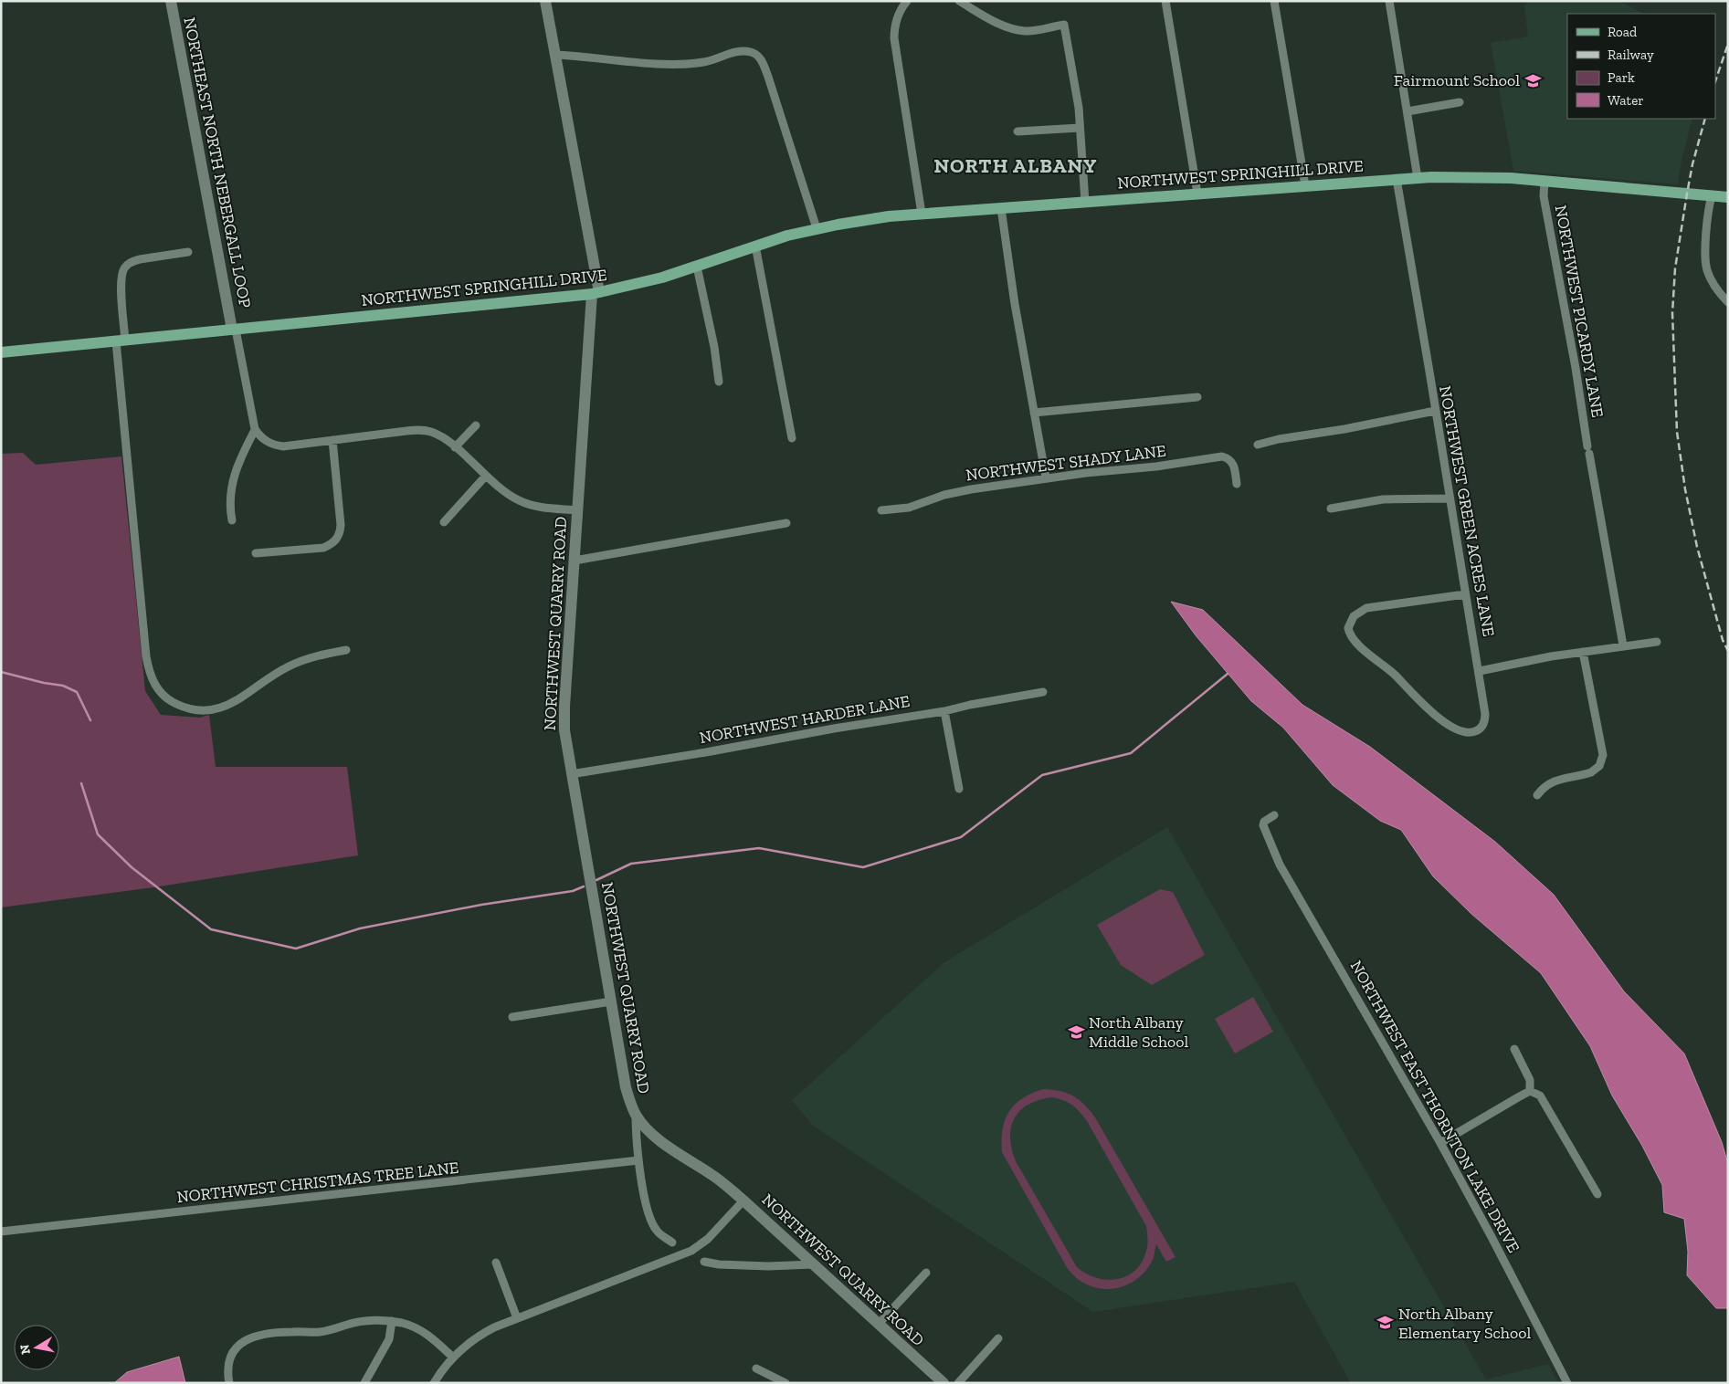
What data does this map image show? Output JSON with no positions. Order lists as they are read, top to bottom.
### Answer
{
  "streets": {
    "main road": ["NORTHWEST SPRINGHILL DRIVE"],
    "street": [
      "NORTHEAST NORTH NEBERGALL LOOP",
      "NORTHWEST PICARDY LANE",
      "NORTHWEST SHADY LANE",
      "NORTHWEST GREEN ACRES LANE",
      "NORTHWEST QUARRY ROAD",
      "NORTHWEST HARDER LANE",
      "NORTHWEST EAST THORNTON LAKE DRIVE",
      "NORTHWEST CHRISTMAS TREE LANE"
    ]
  },
  "crossings": [
    ["NORTHEAST NORTH NEBERGALL LOOP", "NORTHWEST SPRINGHILL DRIVE"],
    ["NORTHWEST SPRINGHILL DRIVE", "NORTHWEST PICARDY LANE"],
    ["NORTHWEST SPRINGHILL DRIVE", "NORTHWEST GREEN ACRES LANE"],
    ["NORTHWEST SPRINGHILL DRIVE", "NORTHWEST QUARRY ROAD"],
    ["NORTHWEST QUARRY ROAD", "NORTHWEST HARDER LANE"],
    ["NORTHWEST QUARRY ROAD", "NORTHWEST CHRISTMAS TREE LANE"]
  ],
  "districts": ["NORTH ALBANY"],
  "places": {
    "school or university": ["Fairmount School", "North Albany Middle School", "North Albany Elementary School"]
  },
  "legend": [
    "Road",
    "Railway",
    "Park",
    "Water"
  ],
  "north": "left"
}
